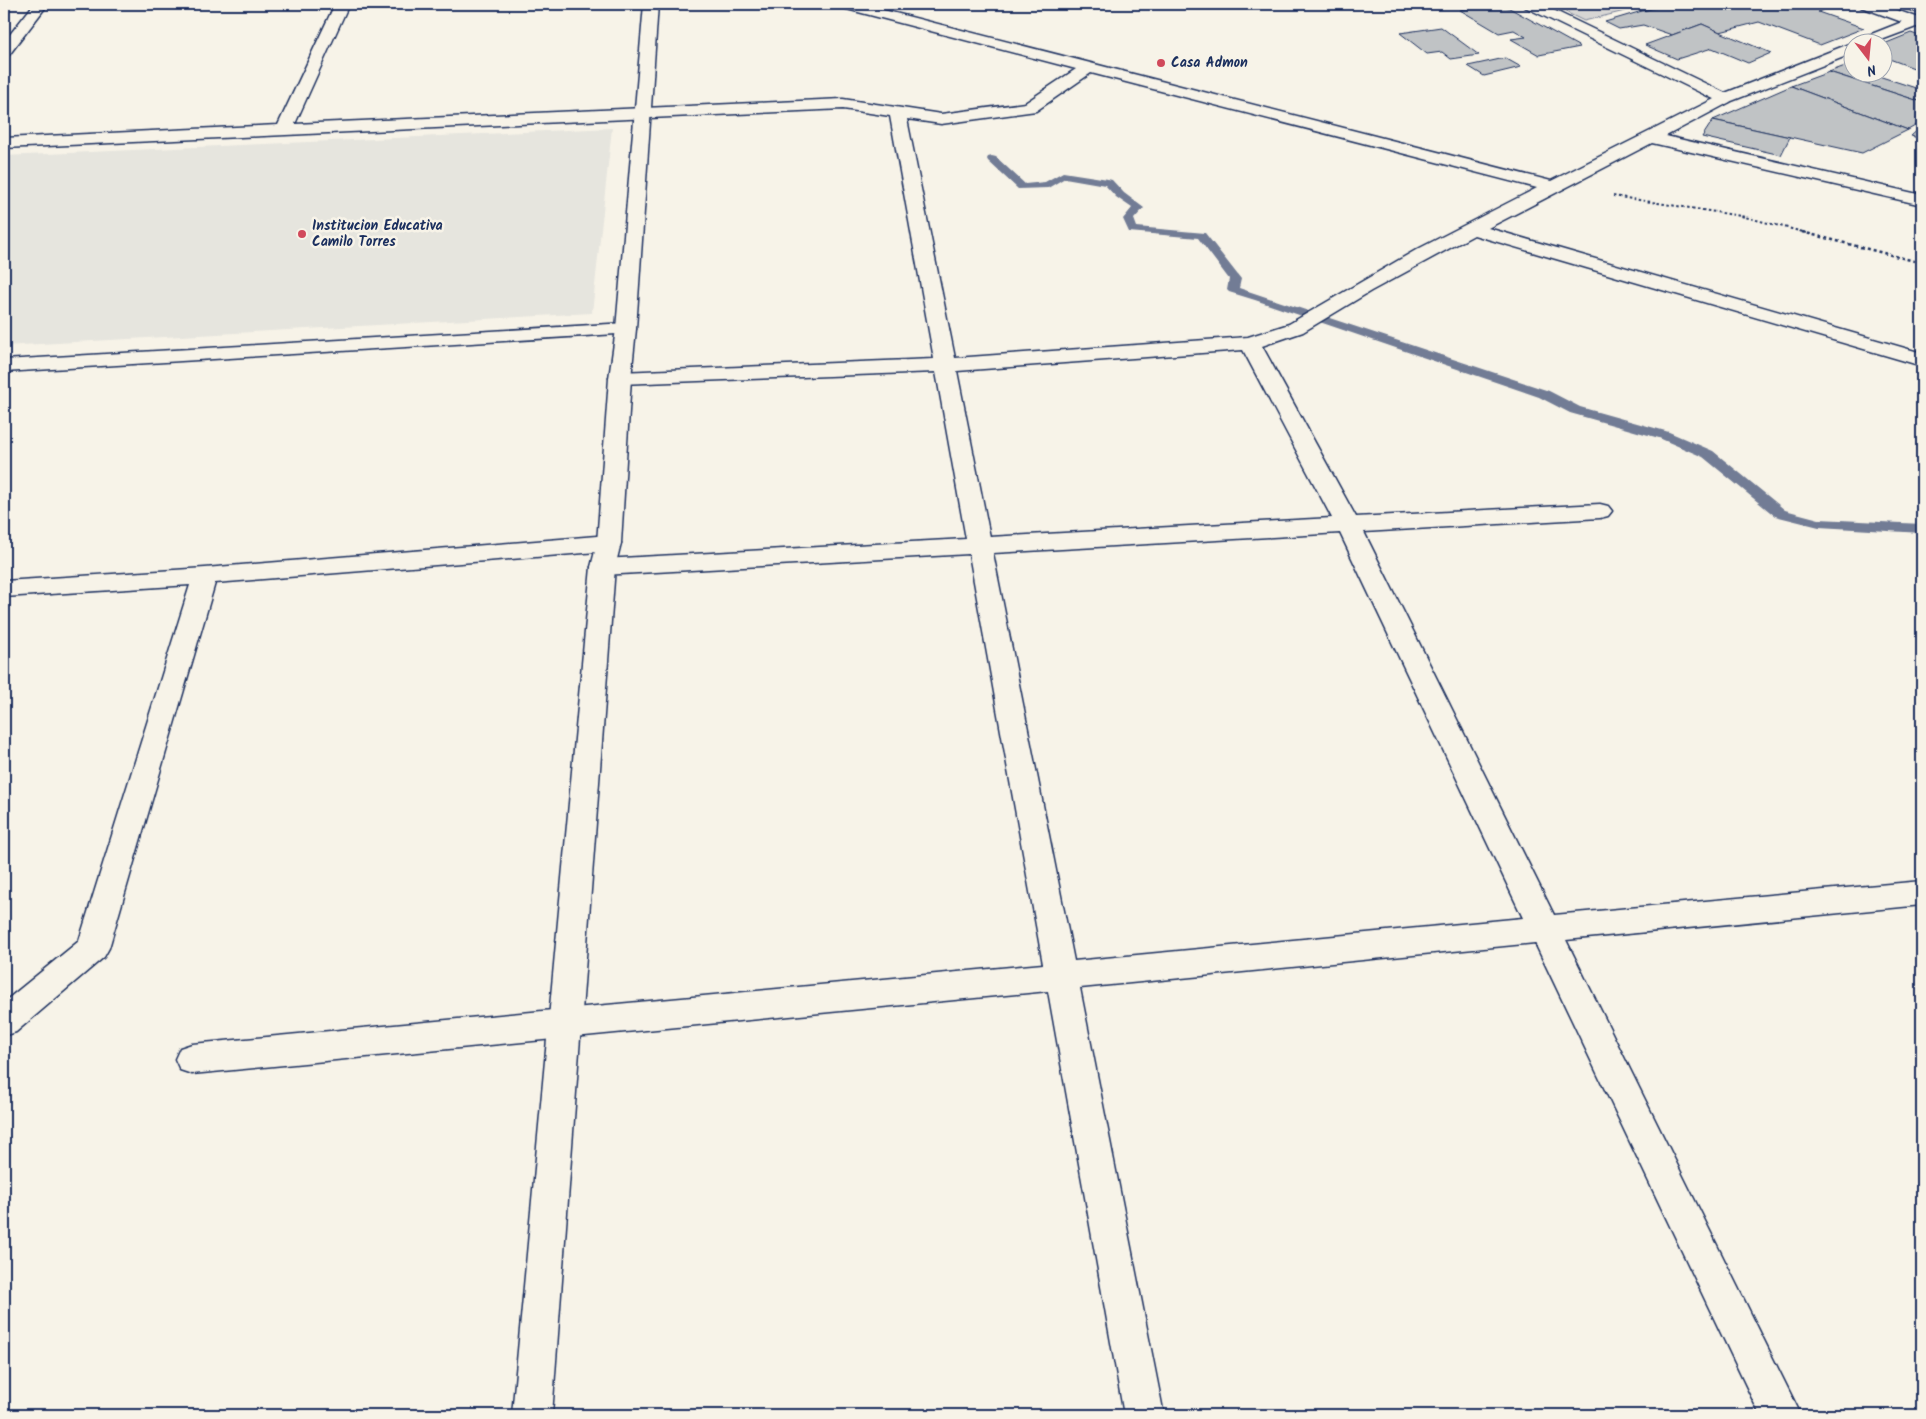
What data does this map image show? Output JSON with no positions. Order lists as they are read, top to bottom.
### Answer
{
  "places": ["Casa Admon", "Institucion Educativa Camilo Torres"],
  "north": "bottom"
}
